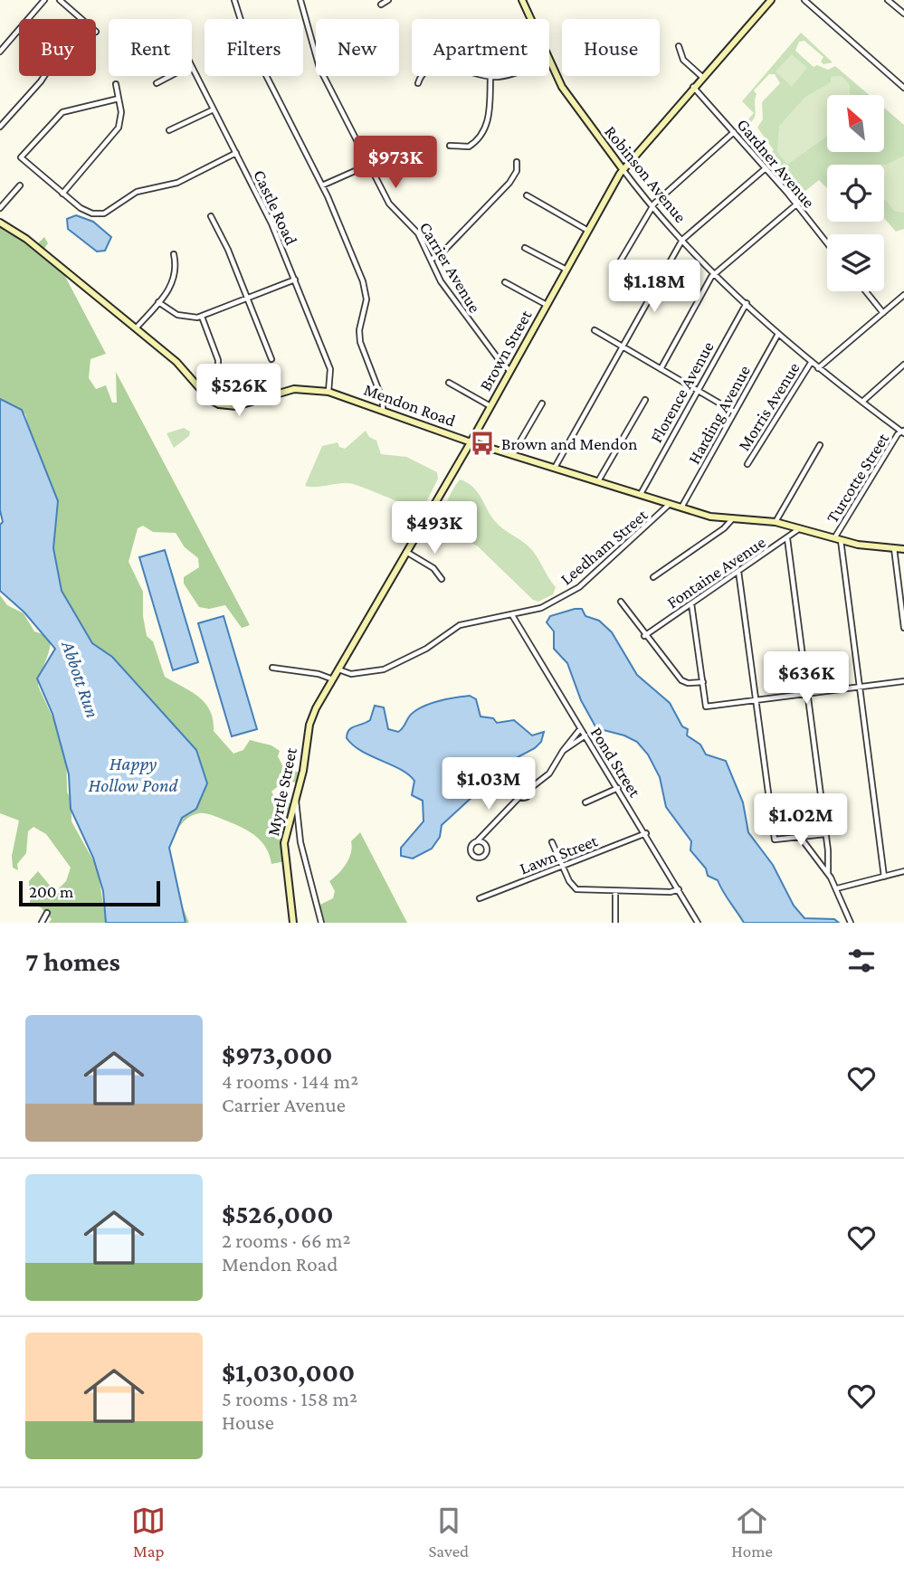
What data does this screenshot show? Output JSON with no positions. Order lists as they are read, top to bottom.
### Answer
{
  "streets": {
    "street": [
      "Gardner Avenue",
      "Robinson Avenue",
      "Castle Road",
      "Carrier Avenue",
      "Brown Street",
      "Florence Avenue",
      "Mendon Road",
      "Morris Avenue",
      "Harding Avenue",
      "Turcotte Street",
      "Leedham Street",
      "Fontaine Avenue",
      "Pond Street",
      "Myrtle Street",
      "Lawn Street"
    ]
  },
  "crossings": [
    ["Gardner Avenue", "Brown Street"],
    ["Robinson Avenue", "Brown Street"],
    ["Robinson Avenue", "Florence Avenue"],
    ["Robinson Avenue", "Morris Avenue"],
    ["Robinson Avenue", "Harding Avenue"],
    ["Robinson Avenue", "Turcotte Street"],
    ["Castle Road", "Mendon Road"],
    ["Carrier Avenue", "Brown Street"],
    ["Brown Street", "Mendon Road"],
    ["Brown Street", "Leedham Street"],
    ["Brown Street", "Myrtle Street"],
    ["Florence Avenue", "Mendon Road"],
    ["Mendon Road", "Harding Avenue"],
    ["Mendon Road", "Turcotte Street"],
    ["Mendon Road", "Leedham Street"],
    ["Mendon Road", "Fontaine Avenue"],
    ["Leedham Street", "Pond Street"],
    ["Pond Street", "Lawn Street"]
  ],
  "water": ["Abbott Run", "Happy Hollow Pond"],
  "places": {
    "bus stop": ["Brown and Mendon"]
  },
  "scale_bar": "200 m",
  "north": "top left",
  "page": {
    "chip": [
      "Buy",
      "Rent",
      "Filters",
      "New",
      "Apartment",
      "House"
    ],
    "price": [
      "$973K",
      "$1.18M",
      "$526K",
      "$493K",
      "$636K",
      "$1.03M",
      "$1.02M"
    ],
    "scale": "200 m",
    "heading": "7 homes",
    "list": [
      {
        "name": "$973,000",
        "note": "4 rooms · 144 m² · Carrier Avenue"
      },
      {
        "name": "$526,000",
        "note": "2 rooms · 66 m² · Mendon Road"
      },
      {
        "name": "$1,030,000",
        "note": "5 rooms · 158 m² · House"
      }
    ],
    "tabs": ["Map", "Saved", "Home"]
  }
}
